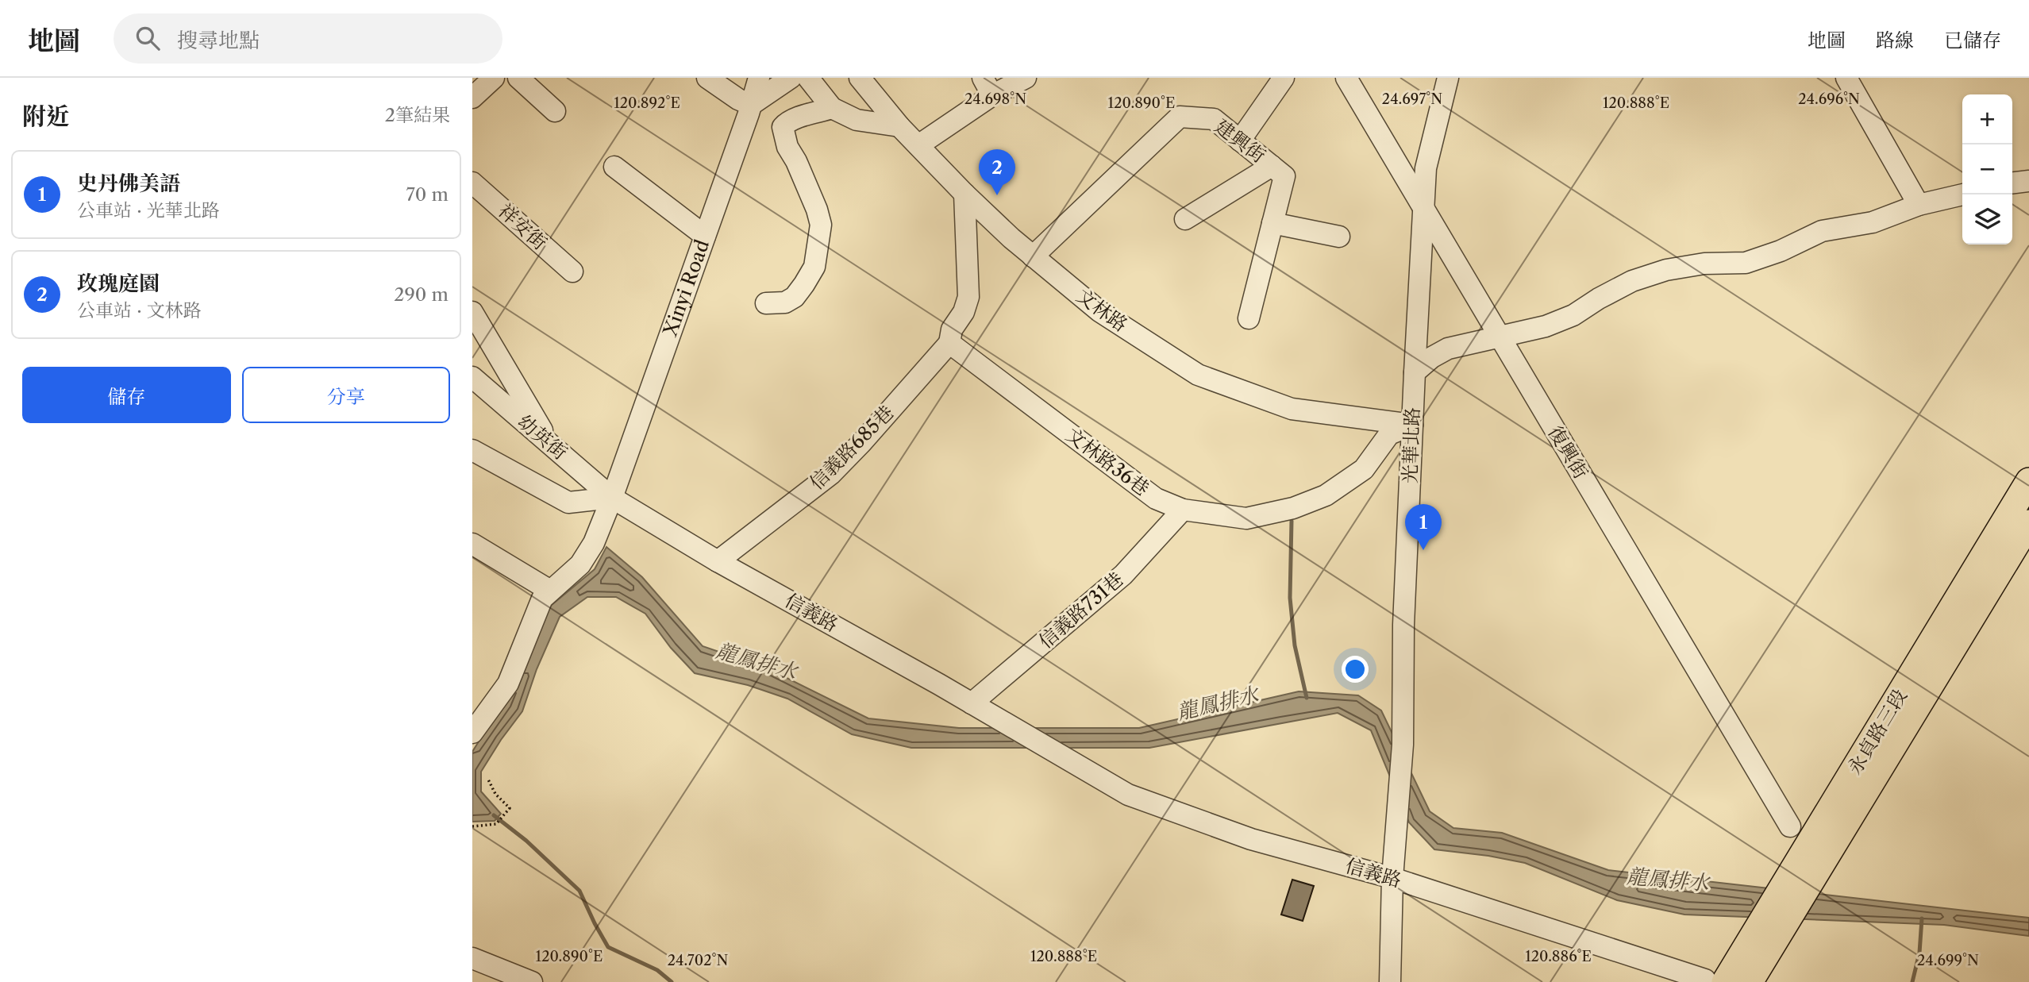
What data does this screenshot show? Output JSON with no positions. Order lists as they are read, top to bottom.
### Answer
{
  "streets": {
    "main road": ["永貞路三段"],
    "street": [
      "建興街",
      "祥安街",
      "Xinyi Road",
      "文林路",
      "幼英街",
      "光華北路",
      "信義路685巷",
      "復興街",
      "文林路36巷",
      "信義路731巷",
      "信義路"
    ]
  },
  "crossings": [
    ["建興街", "文林路"],
    ["Xinyi Road", "幼英街"],
    ["Xinyi Road", "信義路"],
    ["文林路", "光華北路"],
    ["文林路", "文林路36巷"],
    ["幼英街", "信義路"],
    ["光華北路", "復興街"],
    ["光華北路", "文林路36巷"],
    ["光華北路", "信義路"],
    ["信義路685巷", "文林路36巷"],
    ["信義路685巷", "信義路"],
    ["文林路36巷", "信義路731巷"],
    ["信義路731巷", "信義路"],
    ["信義路", "永貞路三段"]
  ],
  "water": ["龍鳳排水"],
  "page": {
    "header": "地圖",
    "search": "搜尋地點",
    "nav": ["地圖", "路線", "已儲存"],
    "heading": ["附近", "2筆結果"],
    "map_buttons": ["+", "−"],
    "pins": ["2", "1"],
    "list": [
      {
        "mark": "1",
        "name": "史丹佛美語",
        "note": "公車站 · 光華北路",
        "value": "70 m"
      },
      {
        "mark": "2",
        "name": "玫瑰庭園",
        "note": "公車站 · 文林路",
        "value": "290 m"
      }
    ],
    "buttons": ["儲存", "分享"]
  },
  "coordinates": [
    "24.698°N",
    "24.697°N",
    "24.696°N",
    "120.892°E",
    "120.890°E",
    "120.888°E",
    "120.886°E",
    "24.702°N",
    "24.699°N"
  ]
}
